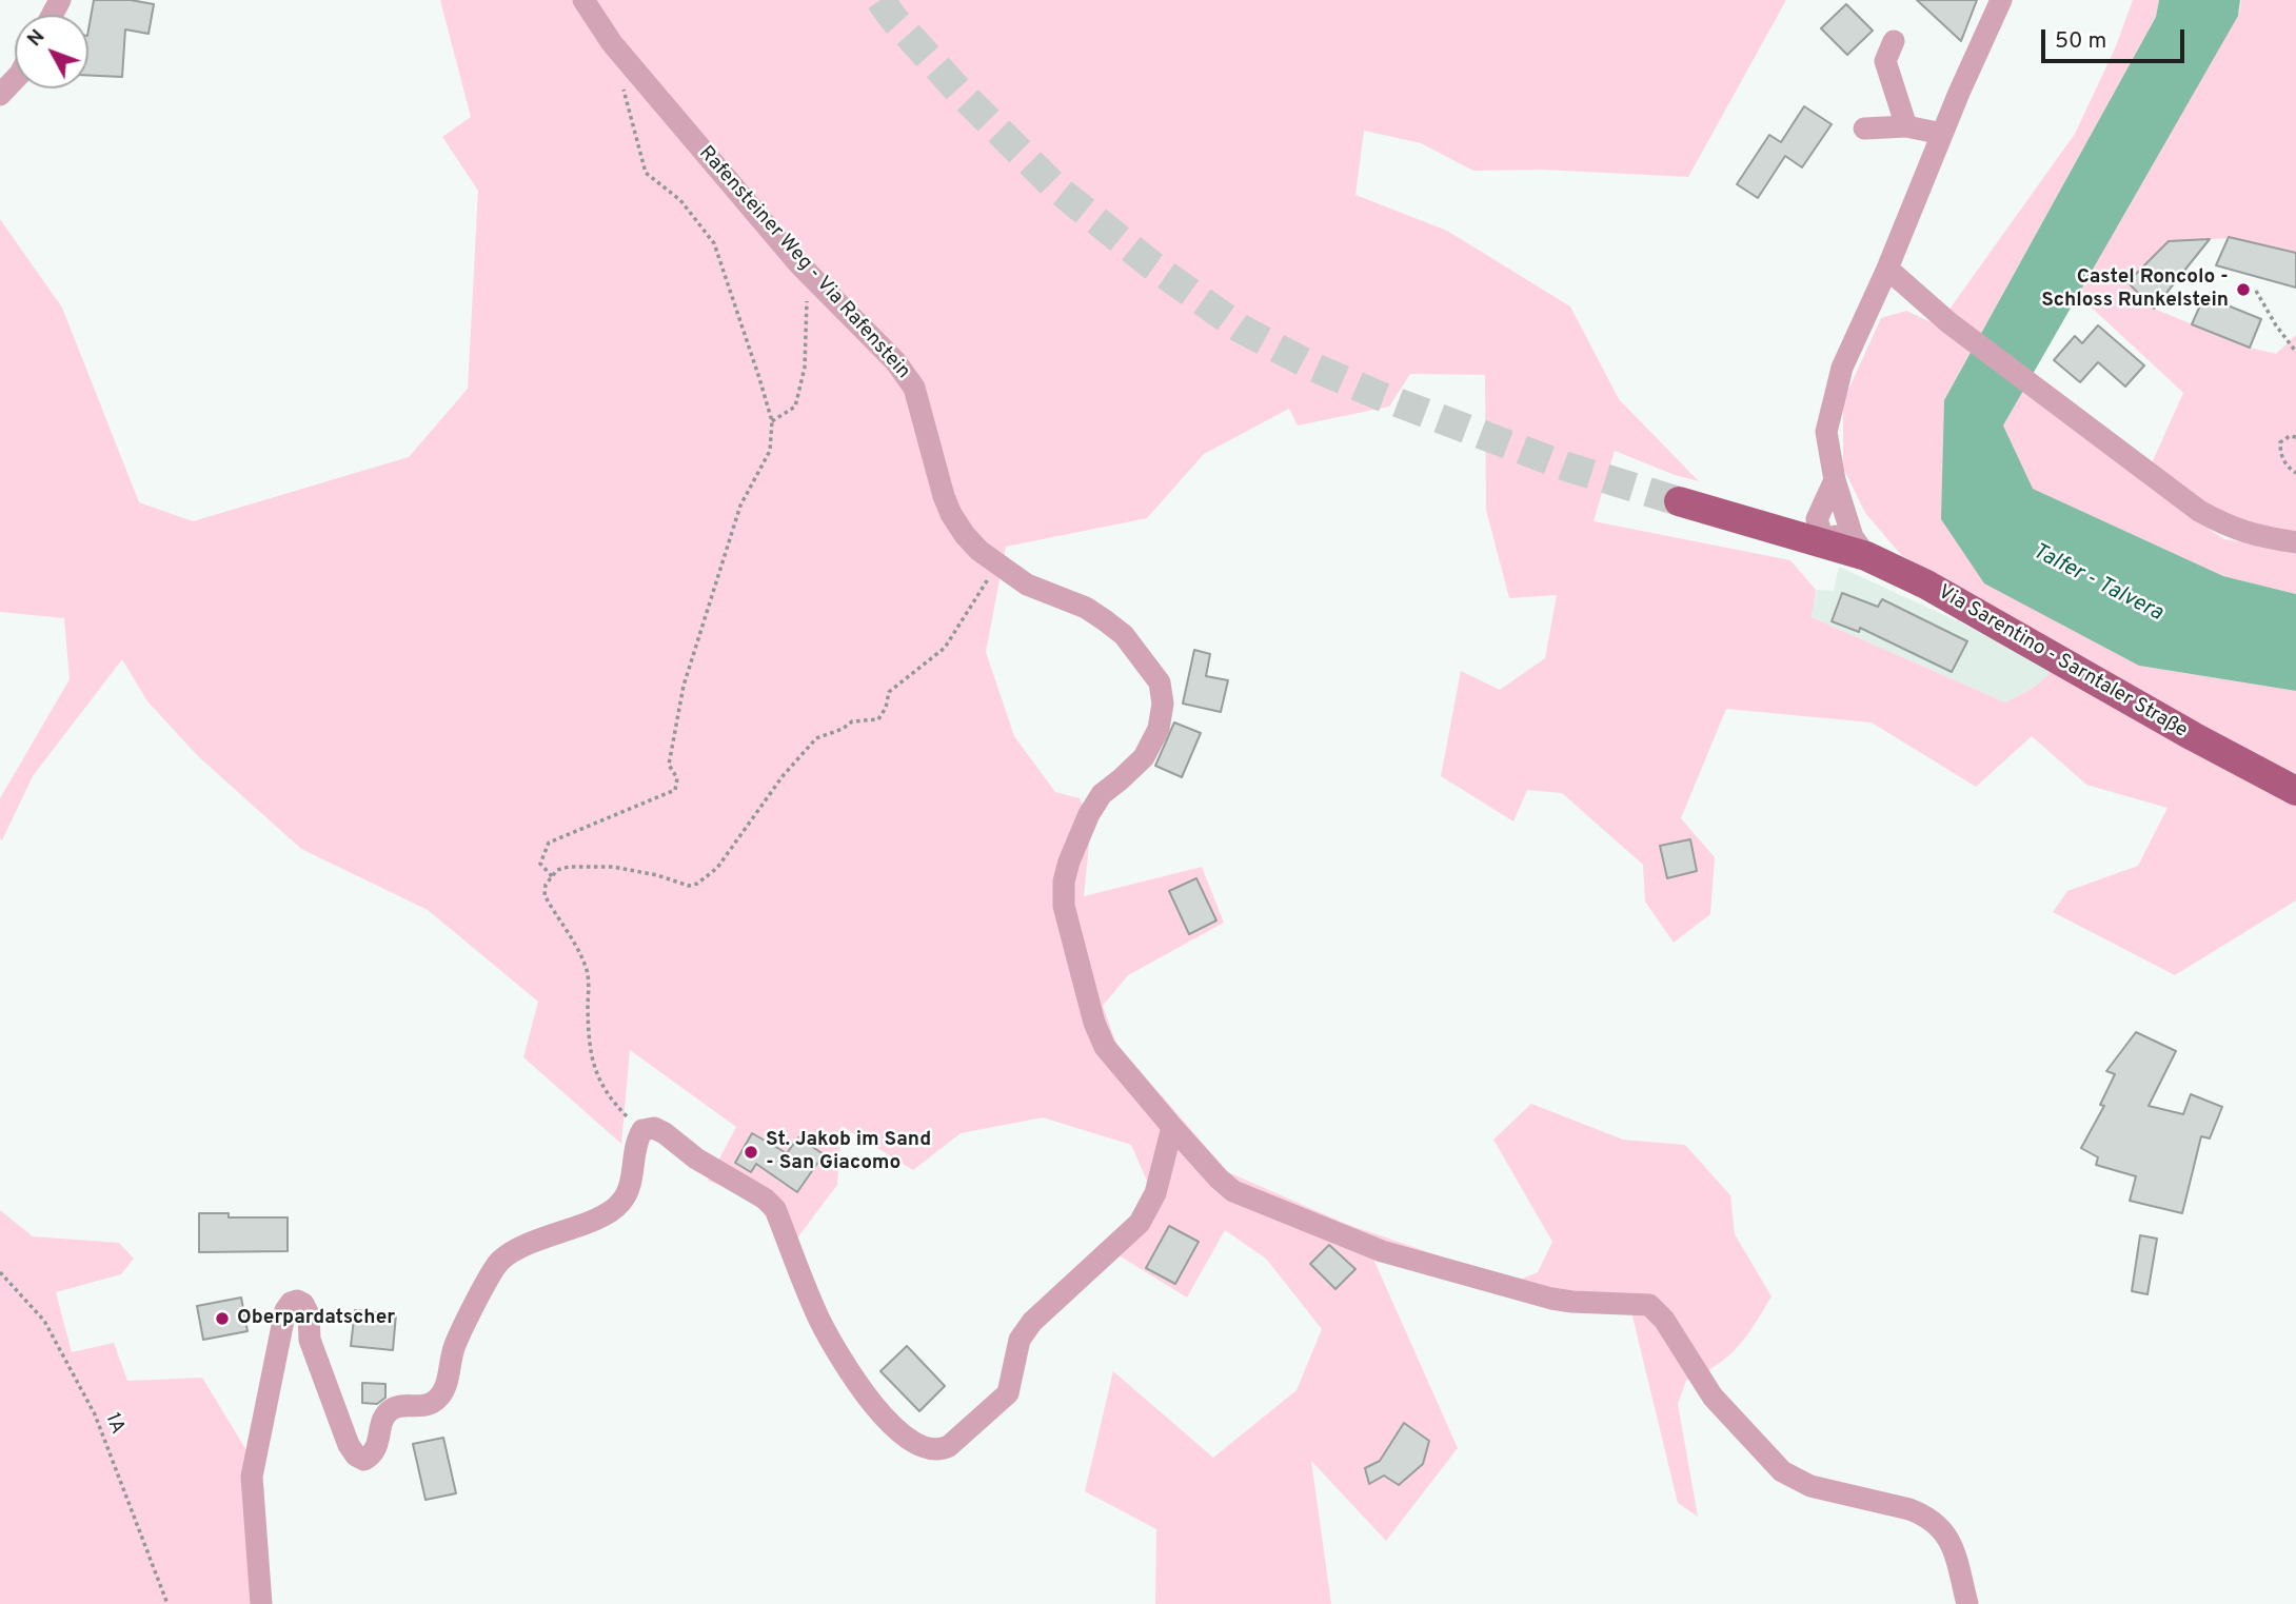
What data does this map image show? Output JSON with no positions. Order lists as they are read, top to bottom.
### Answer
{
  "streets": {
    "main road": ["Via Sarentino - Sarntaler Straße"],
    "street": ["Rafensteiner Weg - Via Rafenstein"],
    "path": ["1A"]
  },
  "water": ["Talfer - Talvera"],
  "places": ["Castel Roncolo - Schloss Runkelstein", "St. Jakob im Sand - San Giacomo", "Oberpardatscher"],
  "scale_bar": "50 m",
  "north": "top left"
}
